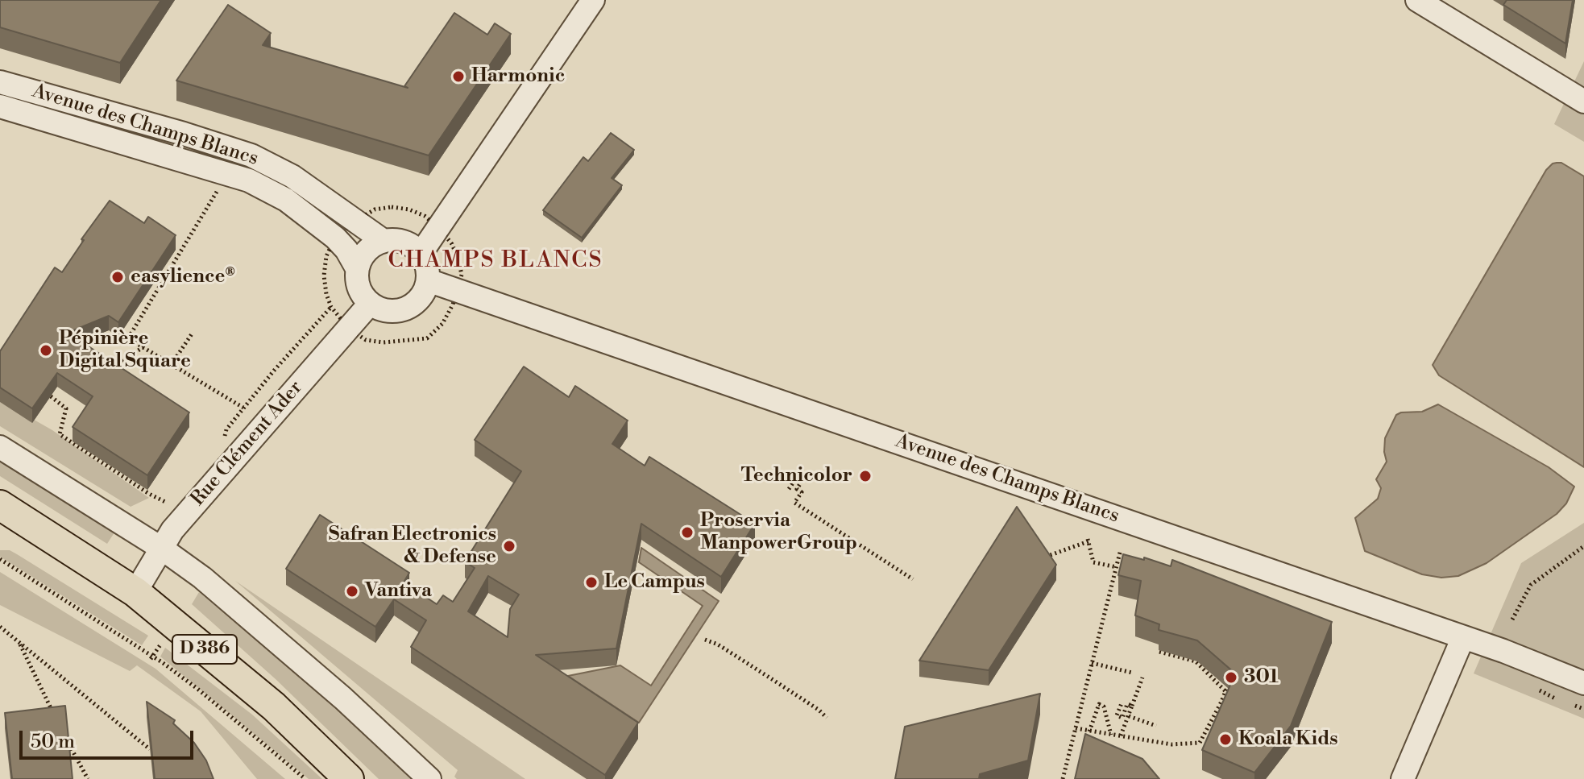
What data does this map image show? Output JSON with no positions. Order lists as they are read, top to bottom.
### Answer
{
  "streets": {
    "main road": ["D 386"],
    "street": ["Avenue des Champs Blancs", "Rue Clément Ader"]
  },
  "crossings": [
    ["Avenue des Champs Blancs", "Rue Clément Ader"],
    ["Rue Clément Ader", "D 386"]
  ],
  "districts": ["CHAMPS BLANCS"],
  "places": [
    "Harmonic",
    "easylience®",
    "Pépinière Digital Square",
    "Technicolor",
    "Proservia ManpowerGroup",
    "Safran Electronics & Defense",
    "Le Campus",
    "Vantiva",
    "301",
    "Koala Kids"
  ],
  "scale_bar": "50 m"
}
